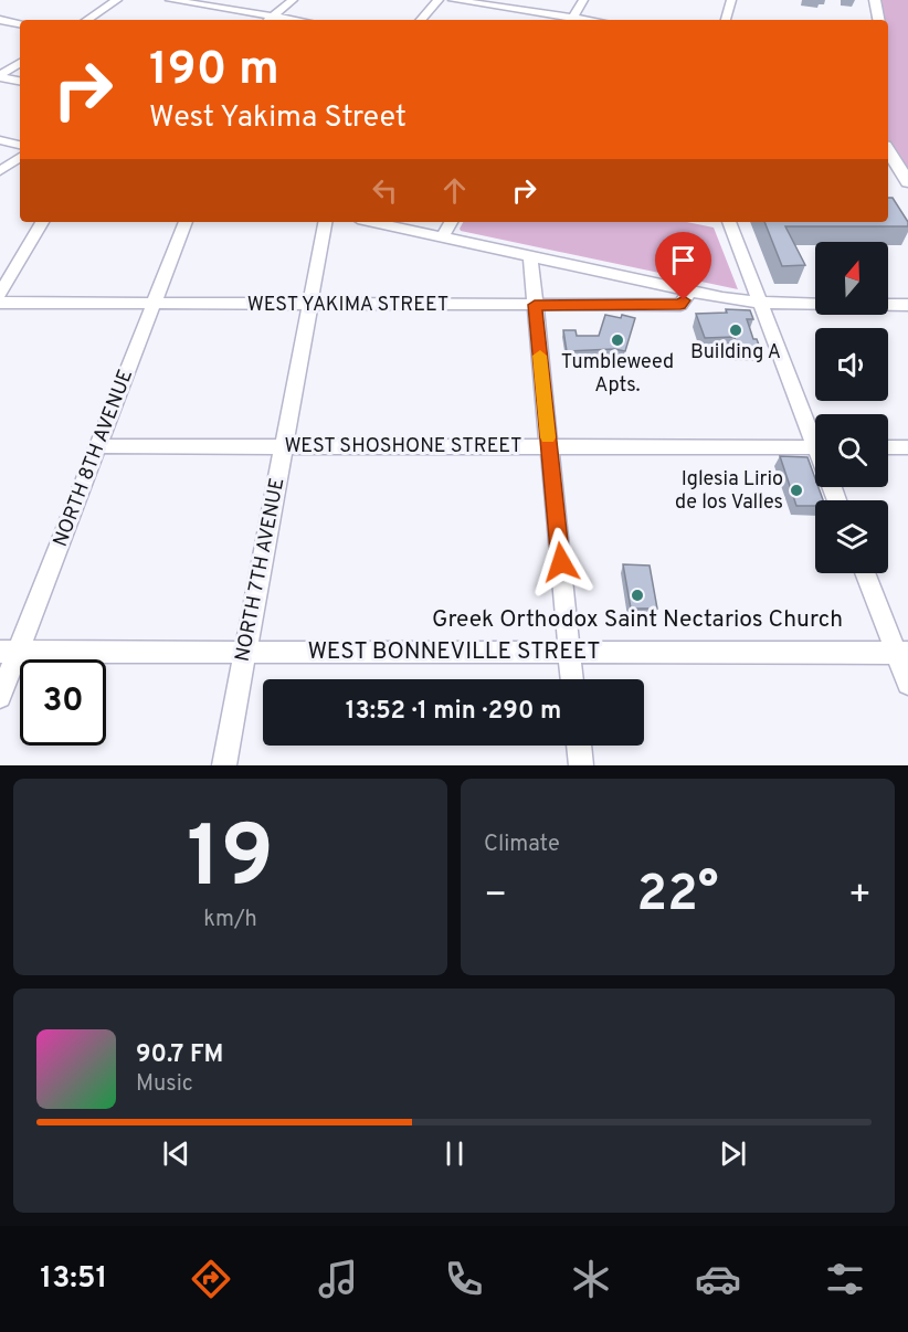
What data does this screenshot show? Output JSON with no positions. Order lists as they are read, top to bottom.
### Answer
{
  "streets": {
    "street": [
      "WEST YAKIMA STREET",
      "WEST SHOSHONE STREET",
      "NORTH 8TH AVENUE",
      "NORTH 7TH AVENUE",
      "WEST BONNEVILLE STREET"
    ]
  },
  "crossings": [
    ["WEST YAKIMA STREET", "NORTH 8TH AVENUE"],
    ["WEST YAKIMA STREET", "NORTH 7TH AVENUE"],
    ["WEST SHOSHONE STREET", "NORTH 8TH AVENUE"],
    ["WEST SHOSHONE STREET", "NORTH 7TH AVENUE"],
    ["NORTH 8TH AVENUE", "WEST BONNEVILLE STREET"],
    ["NORTH 7TH AVENUE", "WEST BONNEVILLE STREET"]
  ],
  "places": [
    "Building A",
    "Tumbleweed Apts.",
    "Iglesia Lirio de los Valles",
    "Greek Orthodox Saint Nectarios Church"
  ],
  "north": "top",
  "page": {
    "turn": ["190 m", "West Yakima Street"],
    "limit": "30",
    "trip": "13:52 · 1 min · 290 m",
    "tile": [
      ["19", "km/h"],
      "Climate"
    ],
    "heat": ["−", "22°", "+"],
    "song": ["90.7 FM", "Music"],
    "tabs": "13:51"
  }
}
